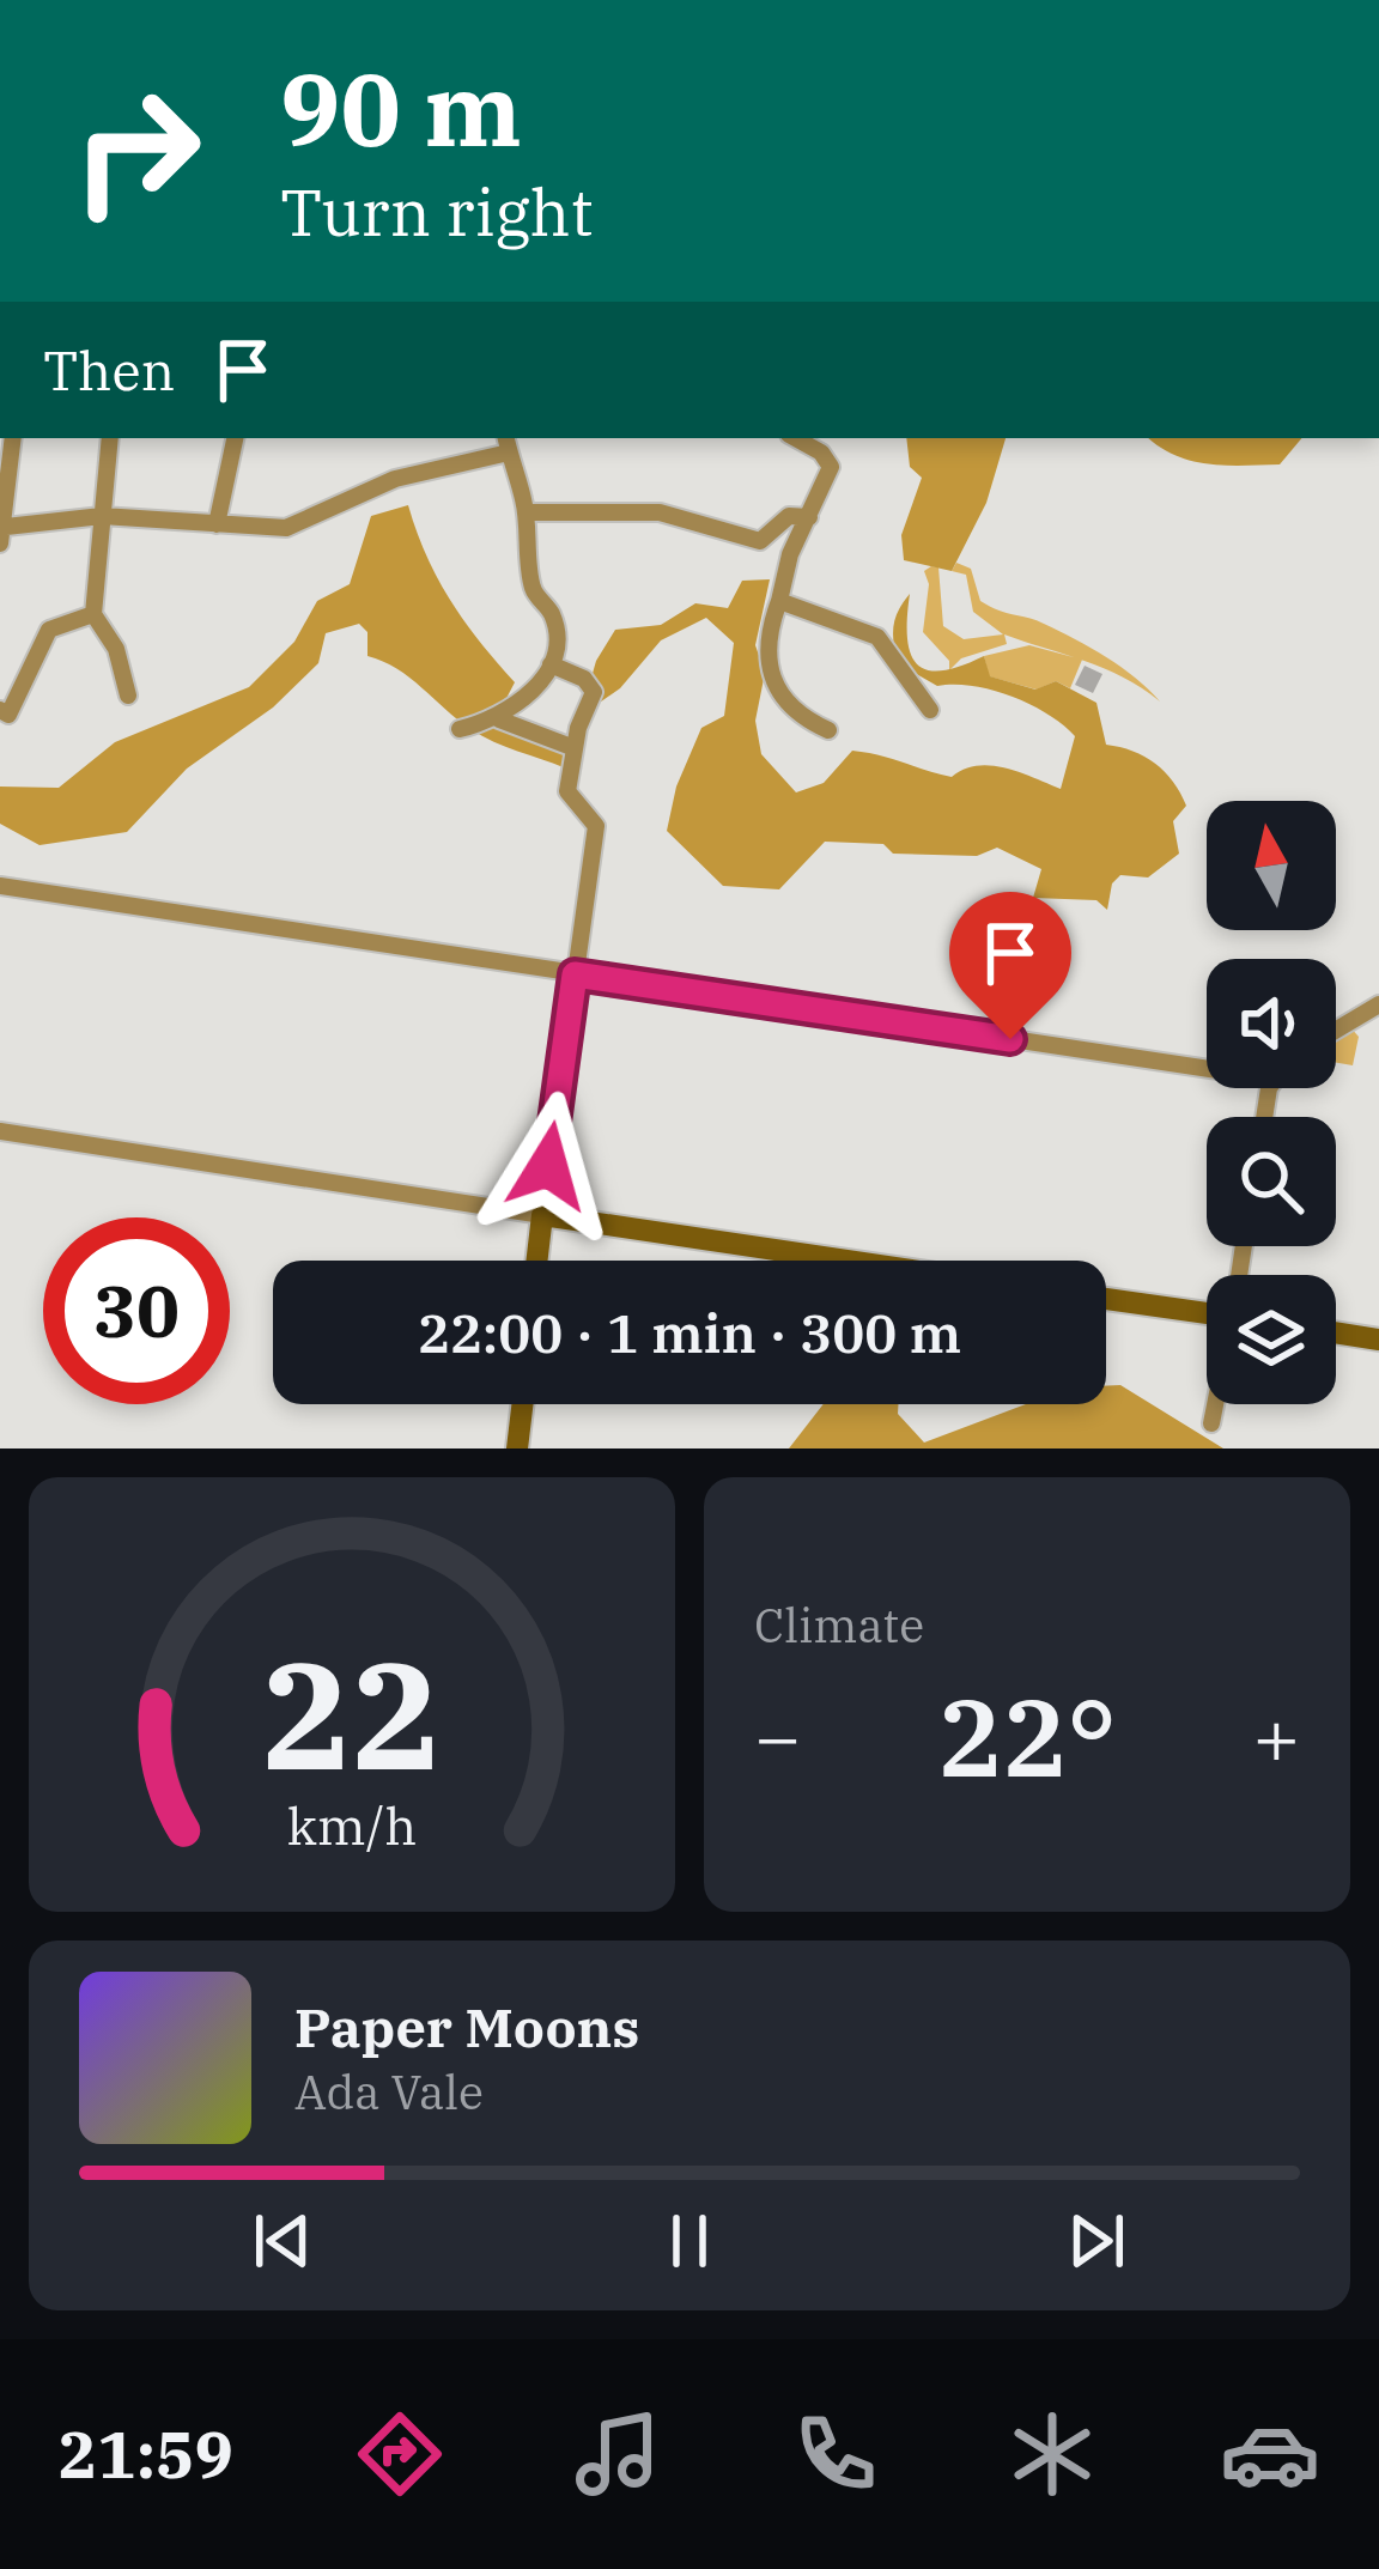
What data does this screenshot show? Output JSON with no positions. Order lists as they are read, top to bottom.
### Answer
{
  "north": "top",
  "page": {
    "turn": ["90 m", "Turn right"],
    "then": "Then",
    "limit": "30",
    "trip": "22:00 · 1 min · 300 m",
    "tile": "Climate",
    "heat": ["−", "22°", "+"],
    "song": ["Paper Moons", "Ada Vale"],
    "tabs": "21:59",
    "gauge": ["22", "km/h"]
  }
}
